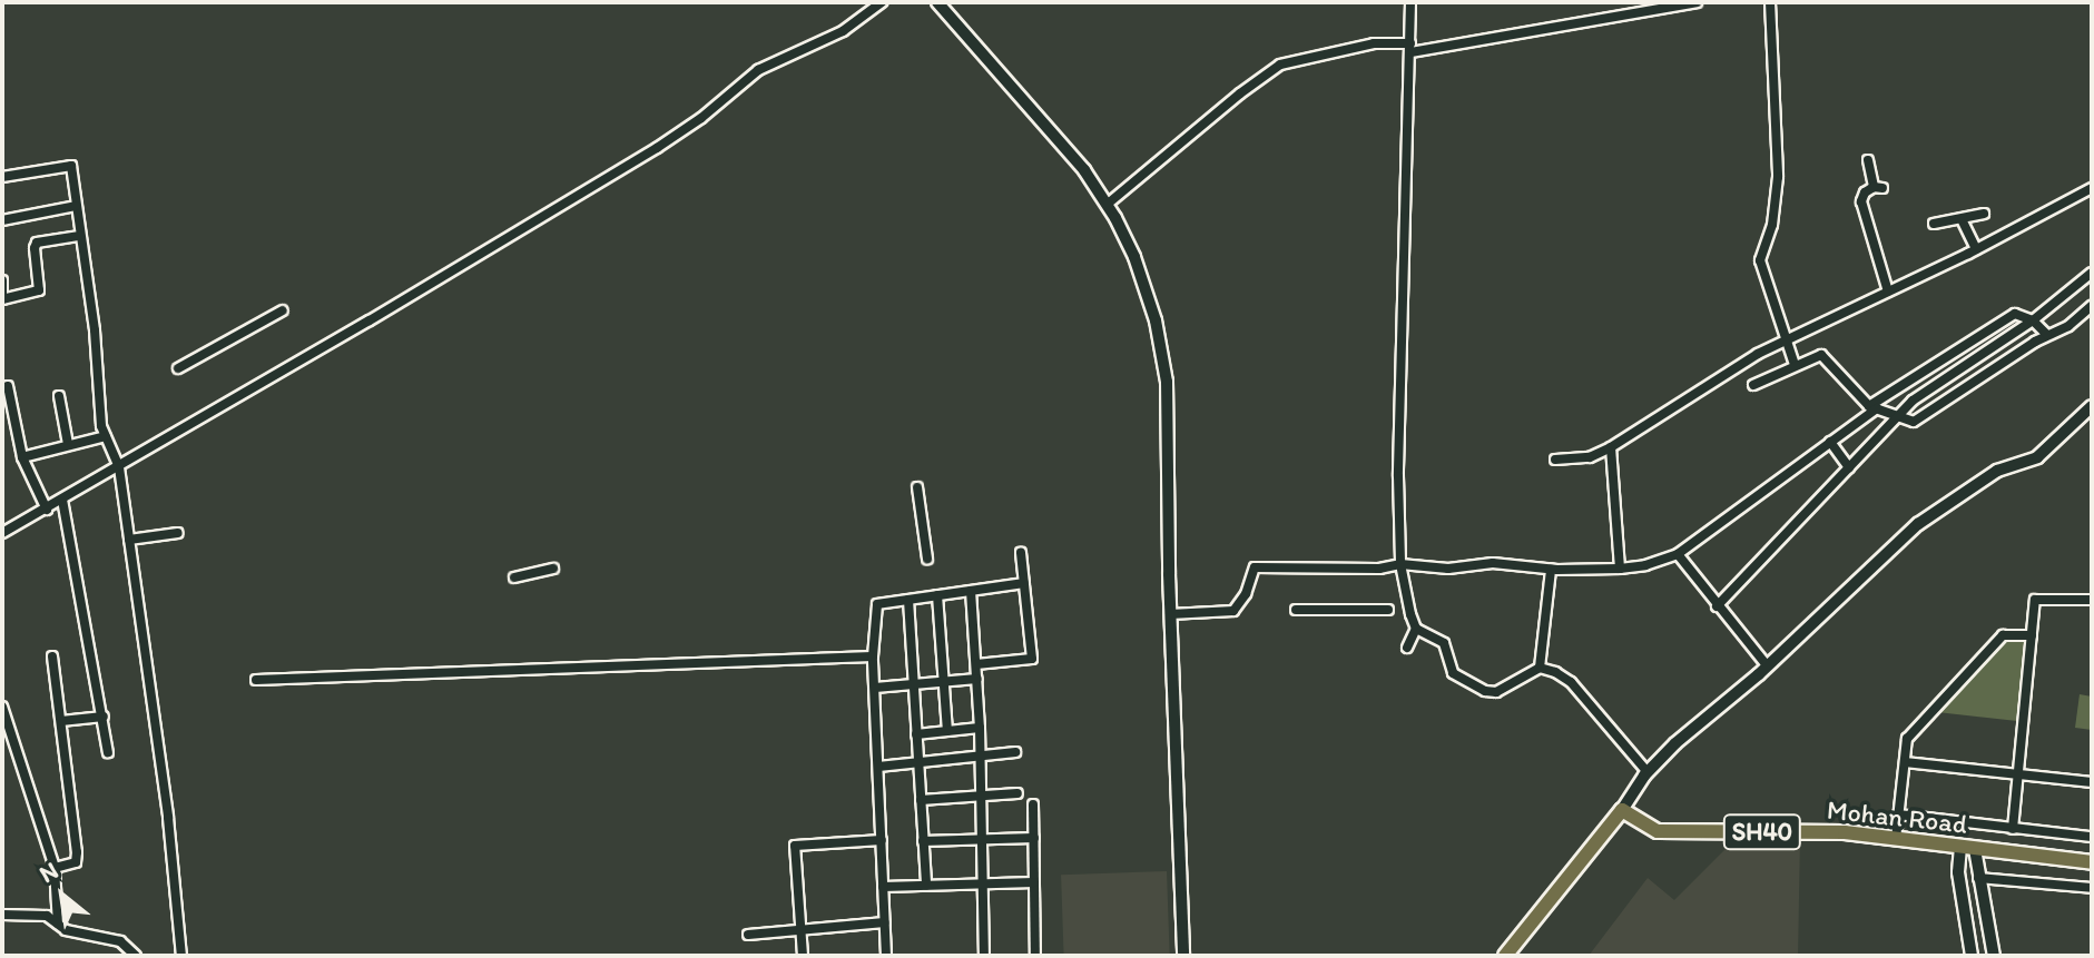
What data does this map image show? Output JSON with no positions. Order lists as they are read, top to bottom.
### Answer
{
  "streets": {
    "main road": ["Mohan Road", "SH40"]
  },
  "north": "top left"
}
